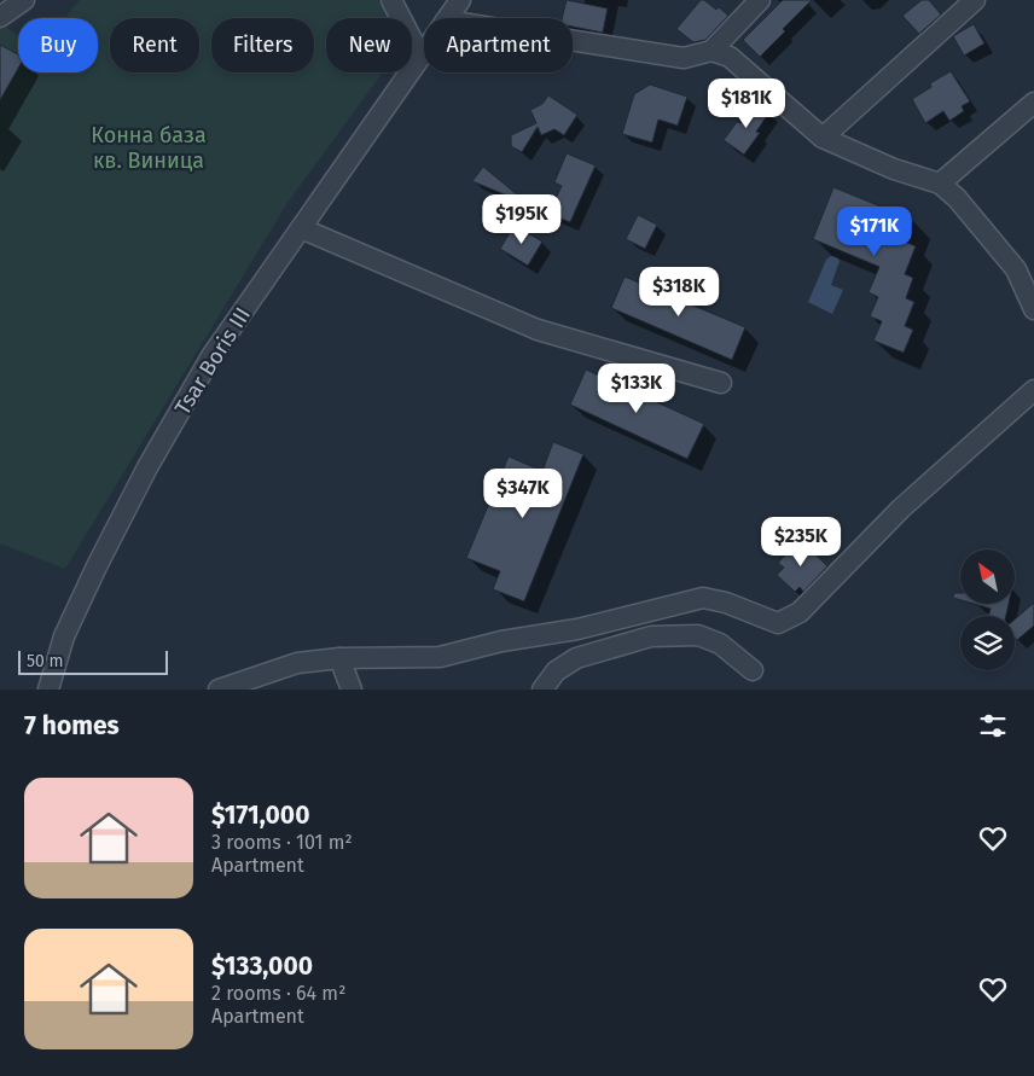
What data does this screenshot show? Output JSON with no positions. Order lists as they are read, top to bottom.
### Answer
{
  "streets": {
    "street": ["Tsar Boris III"]
  },
  "parks": ["Конна база кв. Виница"],
  "scale_bar": "50 m",
  "north": "top left",
  "page": {
    "chip": [
      "Buy",
      "Rent",
      "Filters",
      "New",
      "Apartment"
    ],
    "price": [
      "$181K",
      "$195K",
      "$171K",
      "$318K",
      "$133K",
      "$347K",
      "$235K"
    ],
    "scale": "50 m",
    "heading": "7 homes",
    "list": [
      {
        "name": "$171,000",
        "note": "3 rooms · 101 m² · Apartment"
      },
      {
        "name": "$133,000",
        "note": "2 rooms · 64 m² · Apartment"
      }
    ]
  }
}
